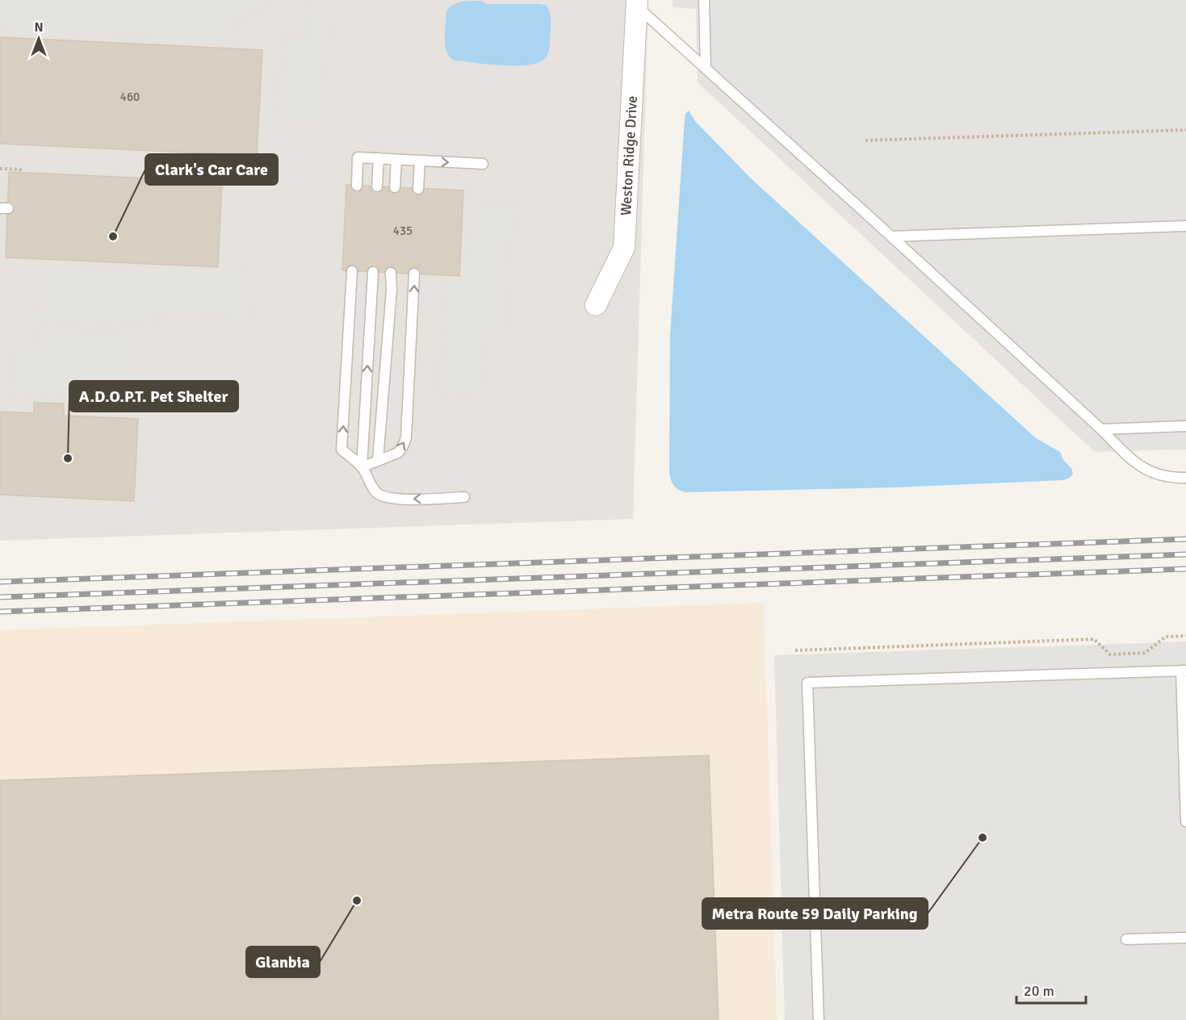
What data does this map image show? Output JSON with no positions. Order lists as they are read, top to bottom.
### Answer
{
  "streets": {
    "street": ["Weston Ridge Drive"]
  },
  "places": [
    "Clark's Car Care",
    "A.D.O.P.T. Pet Shelter",
    "Metra Route 59 Daily Parking",
    "Glanbia"
  ],
  "house_numbers": ["460", "435"],
  "scale_bar": "20 m",
  "north": "top"
}
